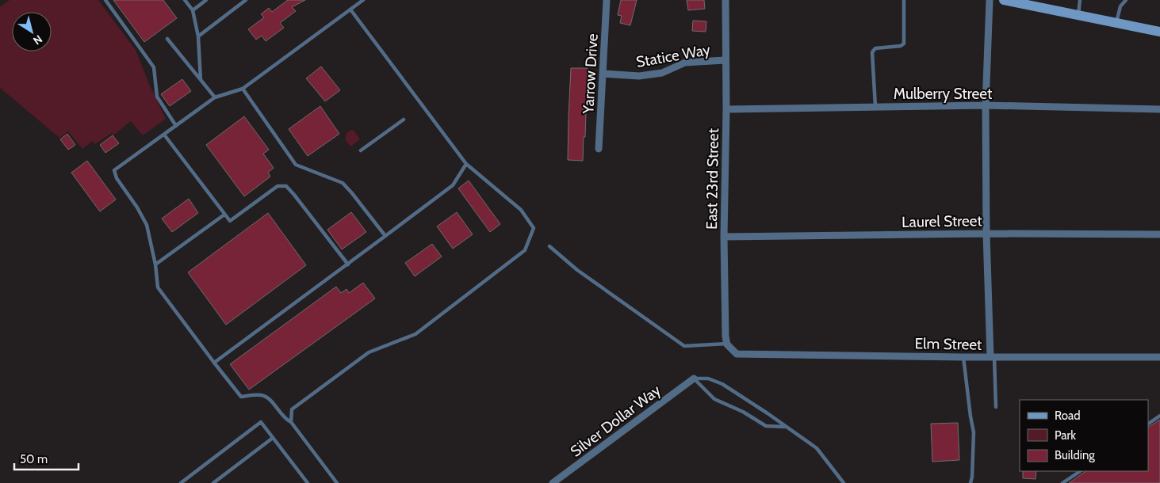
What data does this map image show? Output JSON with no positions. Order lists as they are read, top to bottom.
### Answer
{
  "streets": {
    "street": [
      "Statice Way",
      "Yarrow Drive",
      "Mulberry Street",
      "East 23rd Street",
      "Laurel Street",
      "Elm Street",
      "Silver Dollar Way"
    ]
  },
  "crossings": [
    ["Statice Way", "Yarrow Drive"],
    ["Statice Way", "East 23rd Street"],
    ["Mulberry Street", "East 23rd Street"],
    ["East 23rd Street", "Laurel Street"],
    ["East 23rd Street", "Elm Street"]
  ],
  "legend": ["Road", "Park", "Building"],
  "scale_bar": "50 m",
  "north": "bottom right"
}
